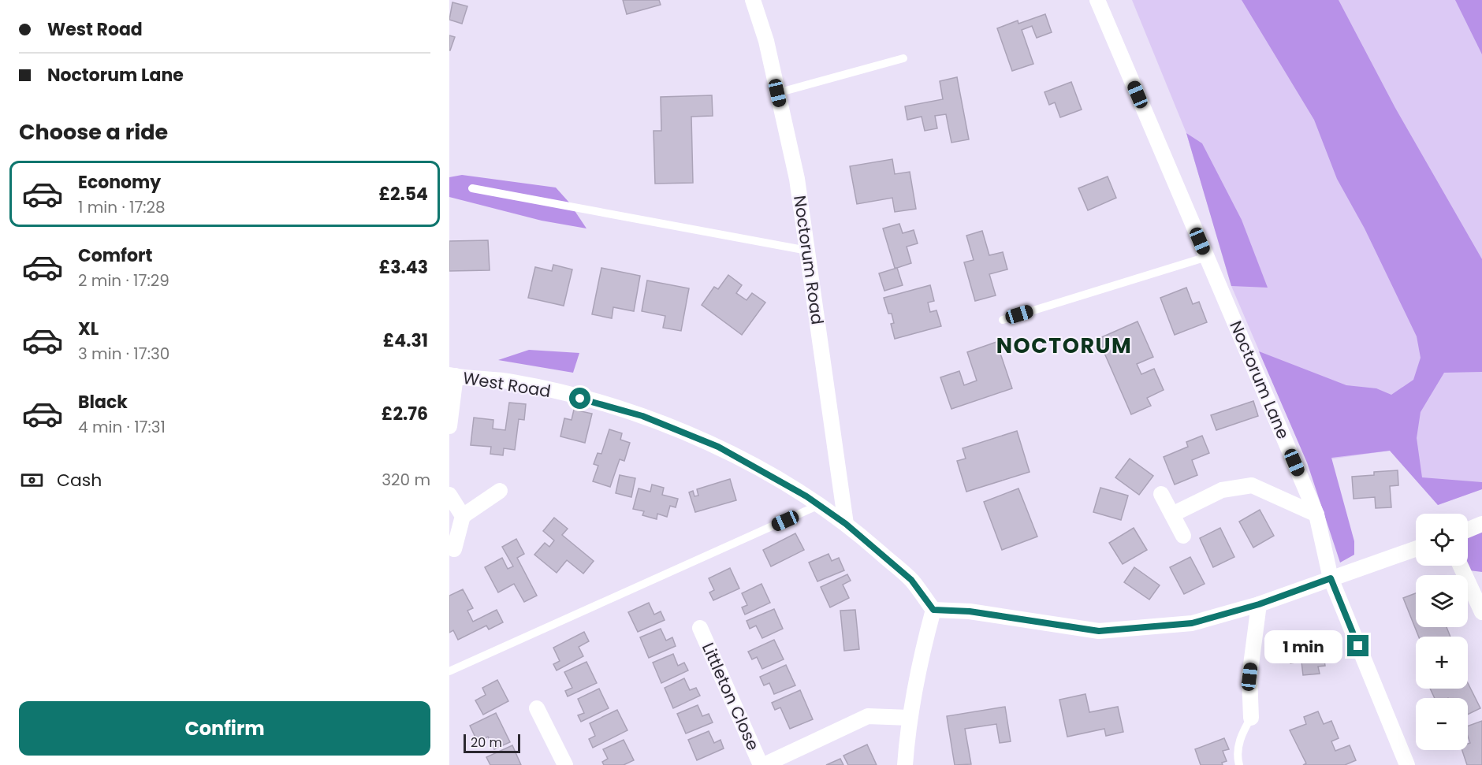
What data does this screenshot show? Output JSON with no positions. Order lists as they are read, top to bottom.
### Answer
{
  "streets": {
    "street": [
      "Noctorum Road",
      "Noctorum Lane",
      "West Road",
      "Littleton Close"
    ]
  },
  "crossings": [
    ["Noctorum Road", "West Road"]
  ],
  "districts": ["NOCTORUM"],
  "scale_bar": "20 m",
  "page": {
    "banner": ["West Road", "Noctorum Lane"],
    "heading": "Choose a ride",
    "list": [
      {
        "name": "Economy",
        "note": "1 min · 17:28",
        "value": "£2.54"
      },
      {
        "name": "Comfort",
        "note": "2 min · 17:29",
        "value": "£3.43"
      },
      {
        "name": "XL",
        "note": "3 min · 17:30",
        "value": "£4.31"
      },
      {
        "name": "Black",
        "note": "4 min · 17:31",
        "value": "£2.76"
      }
    ],
    "pay": ["Cash", "320 m"],
    "map_buttons": ["+", "−"],
    "bubble": "1 min",
    "buttons": "Confirm",
    "scale": "20 m"
  }
}
